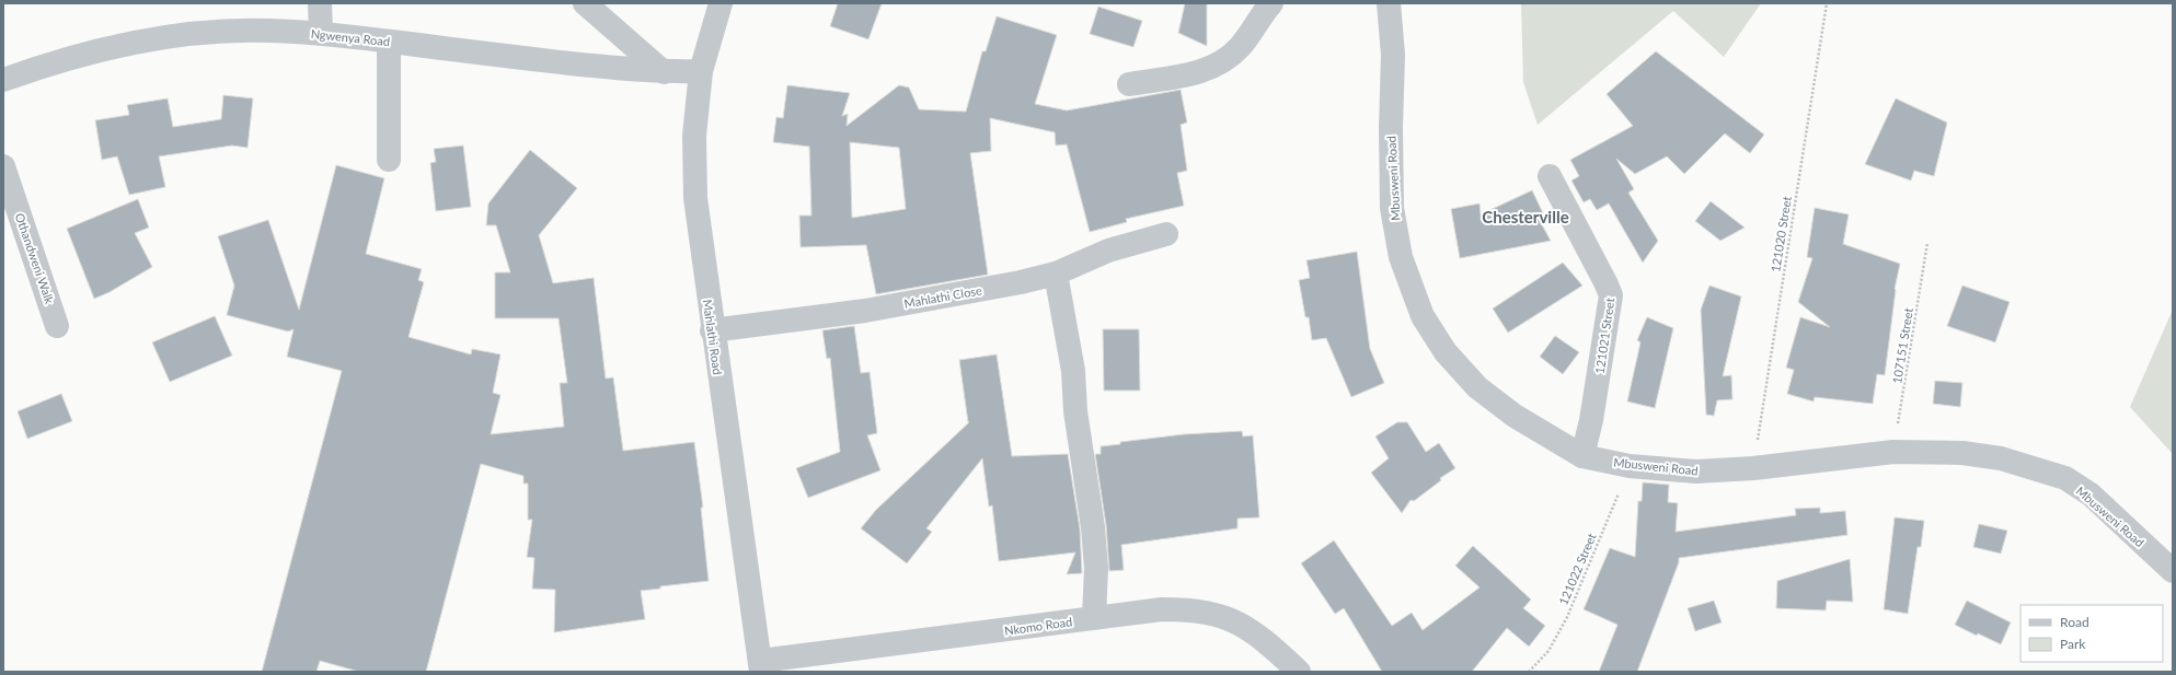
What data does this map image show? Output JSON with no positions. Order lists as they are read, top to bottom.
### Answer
{
  "streets": {
    "street": [
      "Ngwenya Road",
      "Mbusweni Road",
      "Othandweni Walk",
      "Mahlathi Close",
      "121021 Street",
      "Mahlathi Road",
      "Nkomo Road"
    ],
    "path": ["121020 Street", "107151 Street", "121022 Street"]
  },
  "crossings": [
    ["Ngwenya Road", "Mahlathi Road"],
    ["Mbusweni Road", "121020 Street"],
    ["Mbusweni Road", "121021 Street"],
    ["Mbusweni Road", "107151 Street"],
    ["Mbusweni Road", "121022 Street"],
    ["Mahlathi Close", "Mahlathi Road"],
    ["Mahlathi Road", "Nkomo Road"]
  ],
  "districts": ["Chesterville"],
  "legend": ["Road", "Park"]
}
